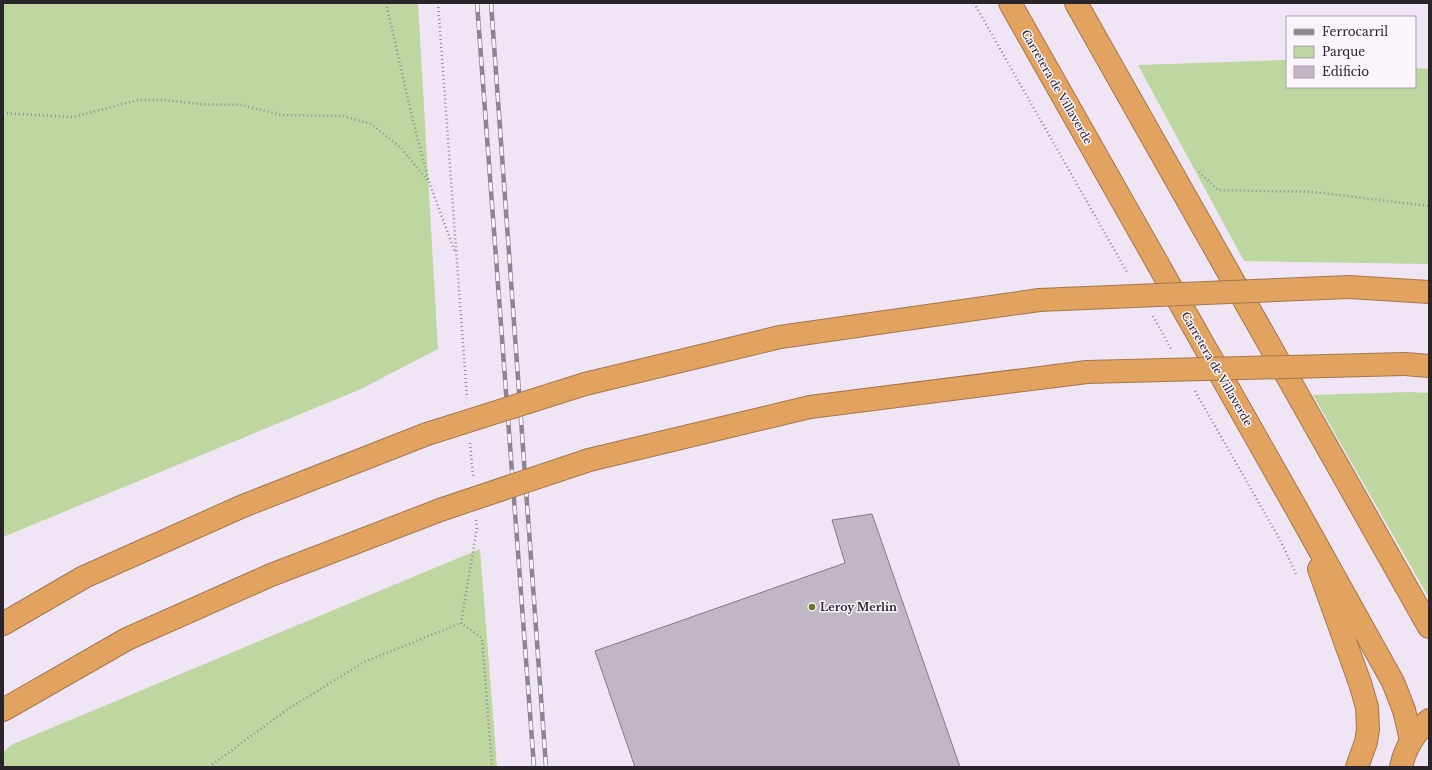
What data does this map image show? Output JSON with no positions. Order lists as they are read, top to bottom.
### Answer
{
  "streets": {
    "highway": ["Carretera de Villaverde"]
  },
  "places": ["Leroy Merlin"],
  "legend": ["Ferrocarril", "Parque", "Edificio"]
}
